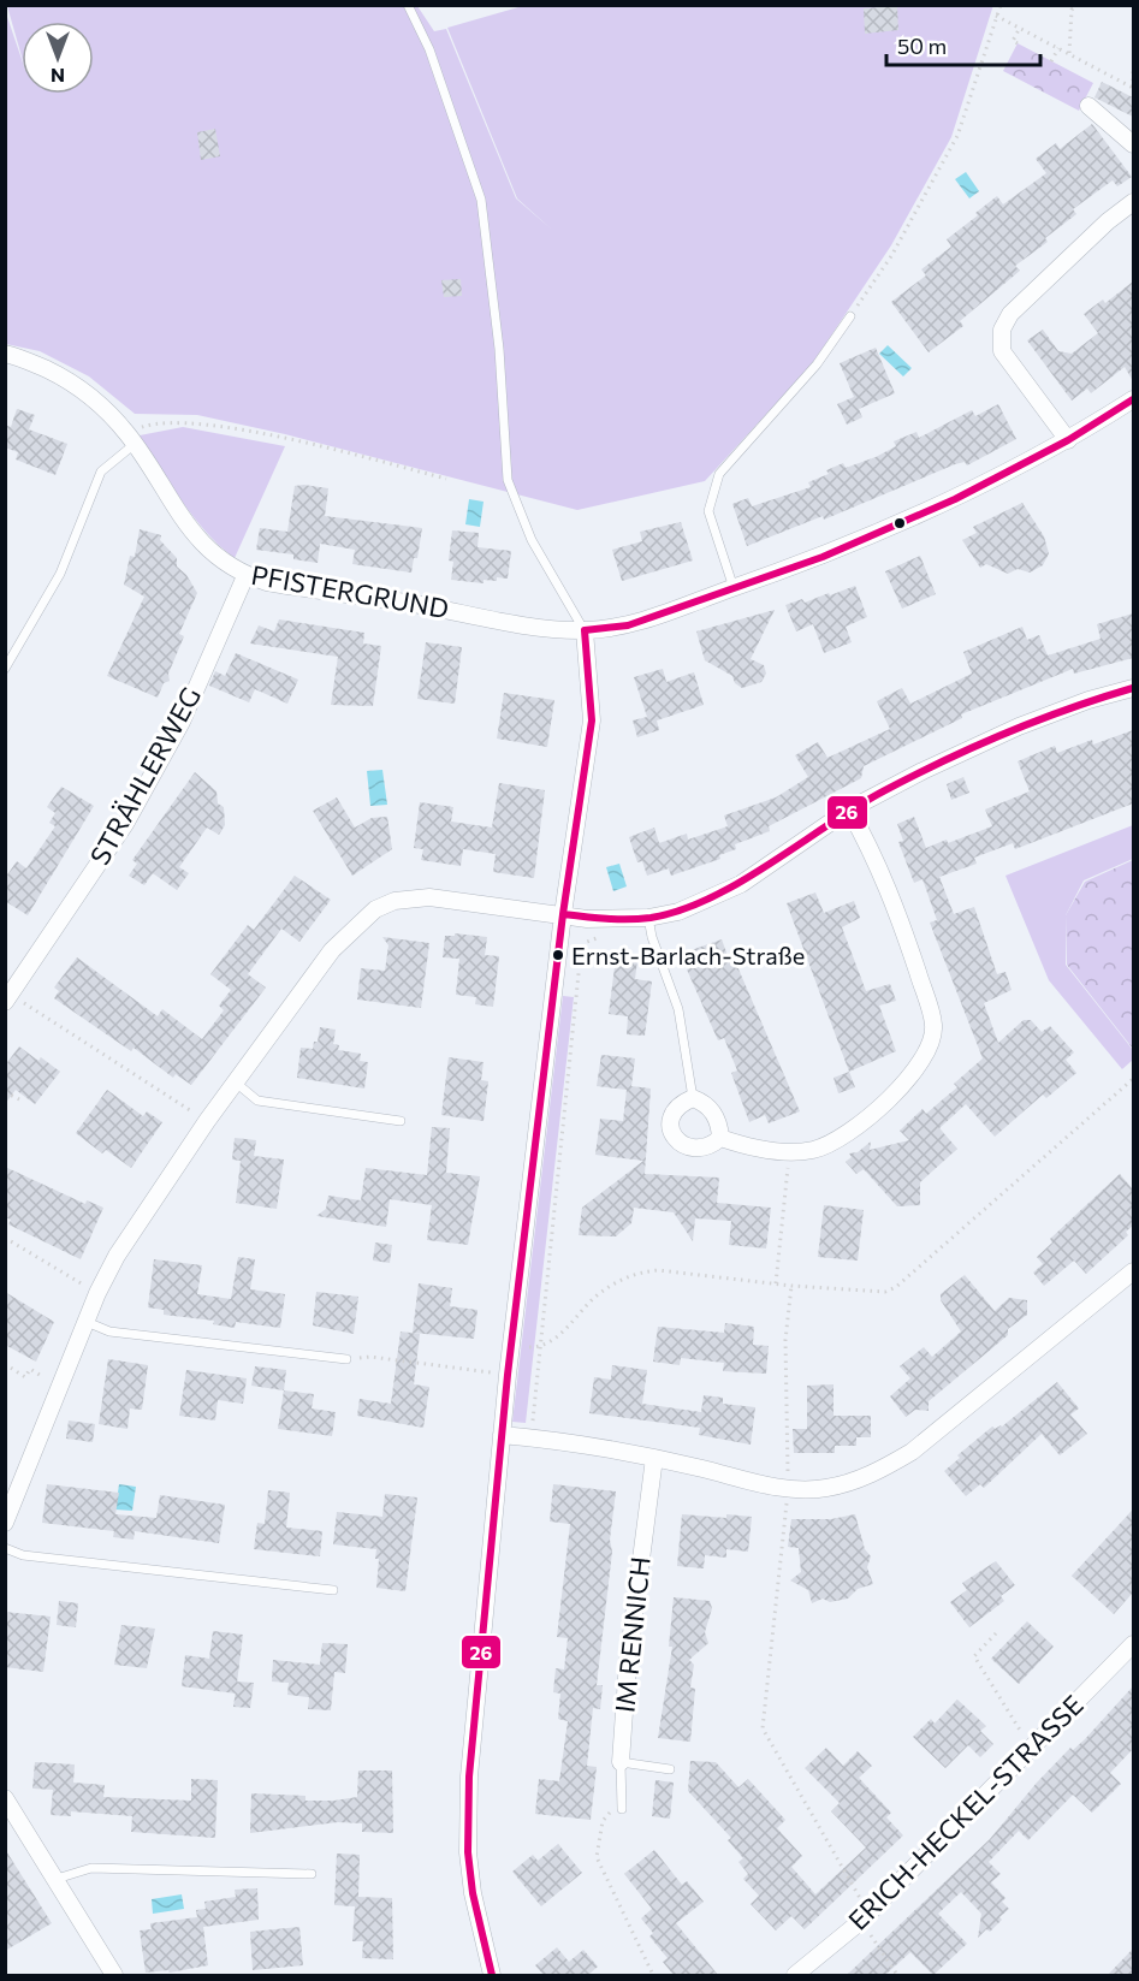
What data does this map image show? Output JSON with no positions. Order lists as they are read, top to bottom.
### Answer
{
  "streets": {
    "street": [
      "PFISTERGRUND",
      "STRÄHLERWEG",
      "IM RENNICH",
      "ERICH-HECKEL-STRASSE"
    ]
  },
  "crossings": [
    ["PFISTERGRUND", "STRÄHLERWEG"]
  ],
  "places": ["Ernst-Barlach-Straße"],
  "lines": ["transit line 26"],
  "scale_bar": "50 m",
  "north": "bottom"
}
